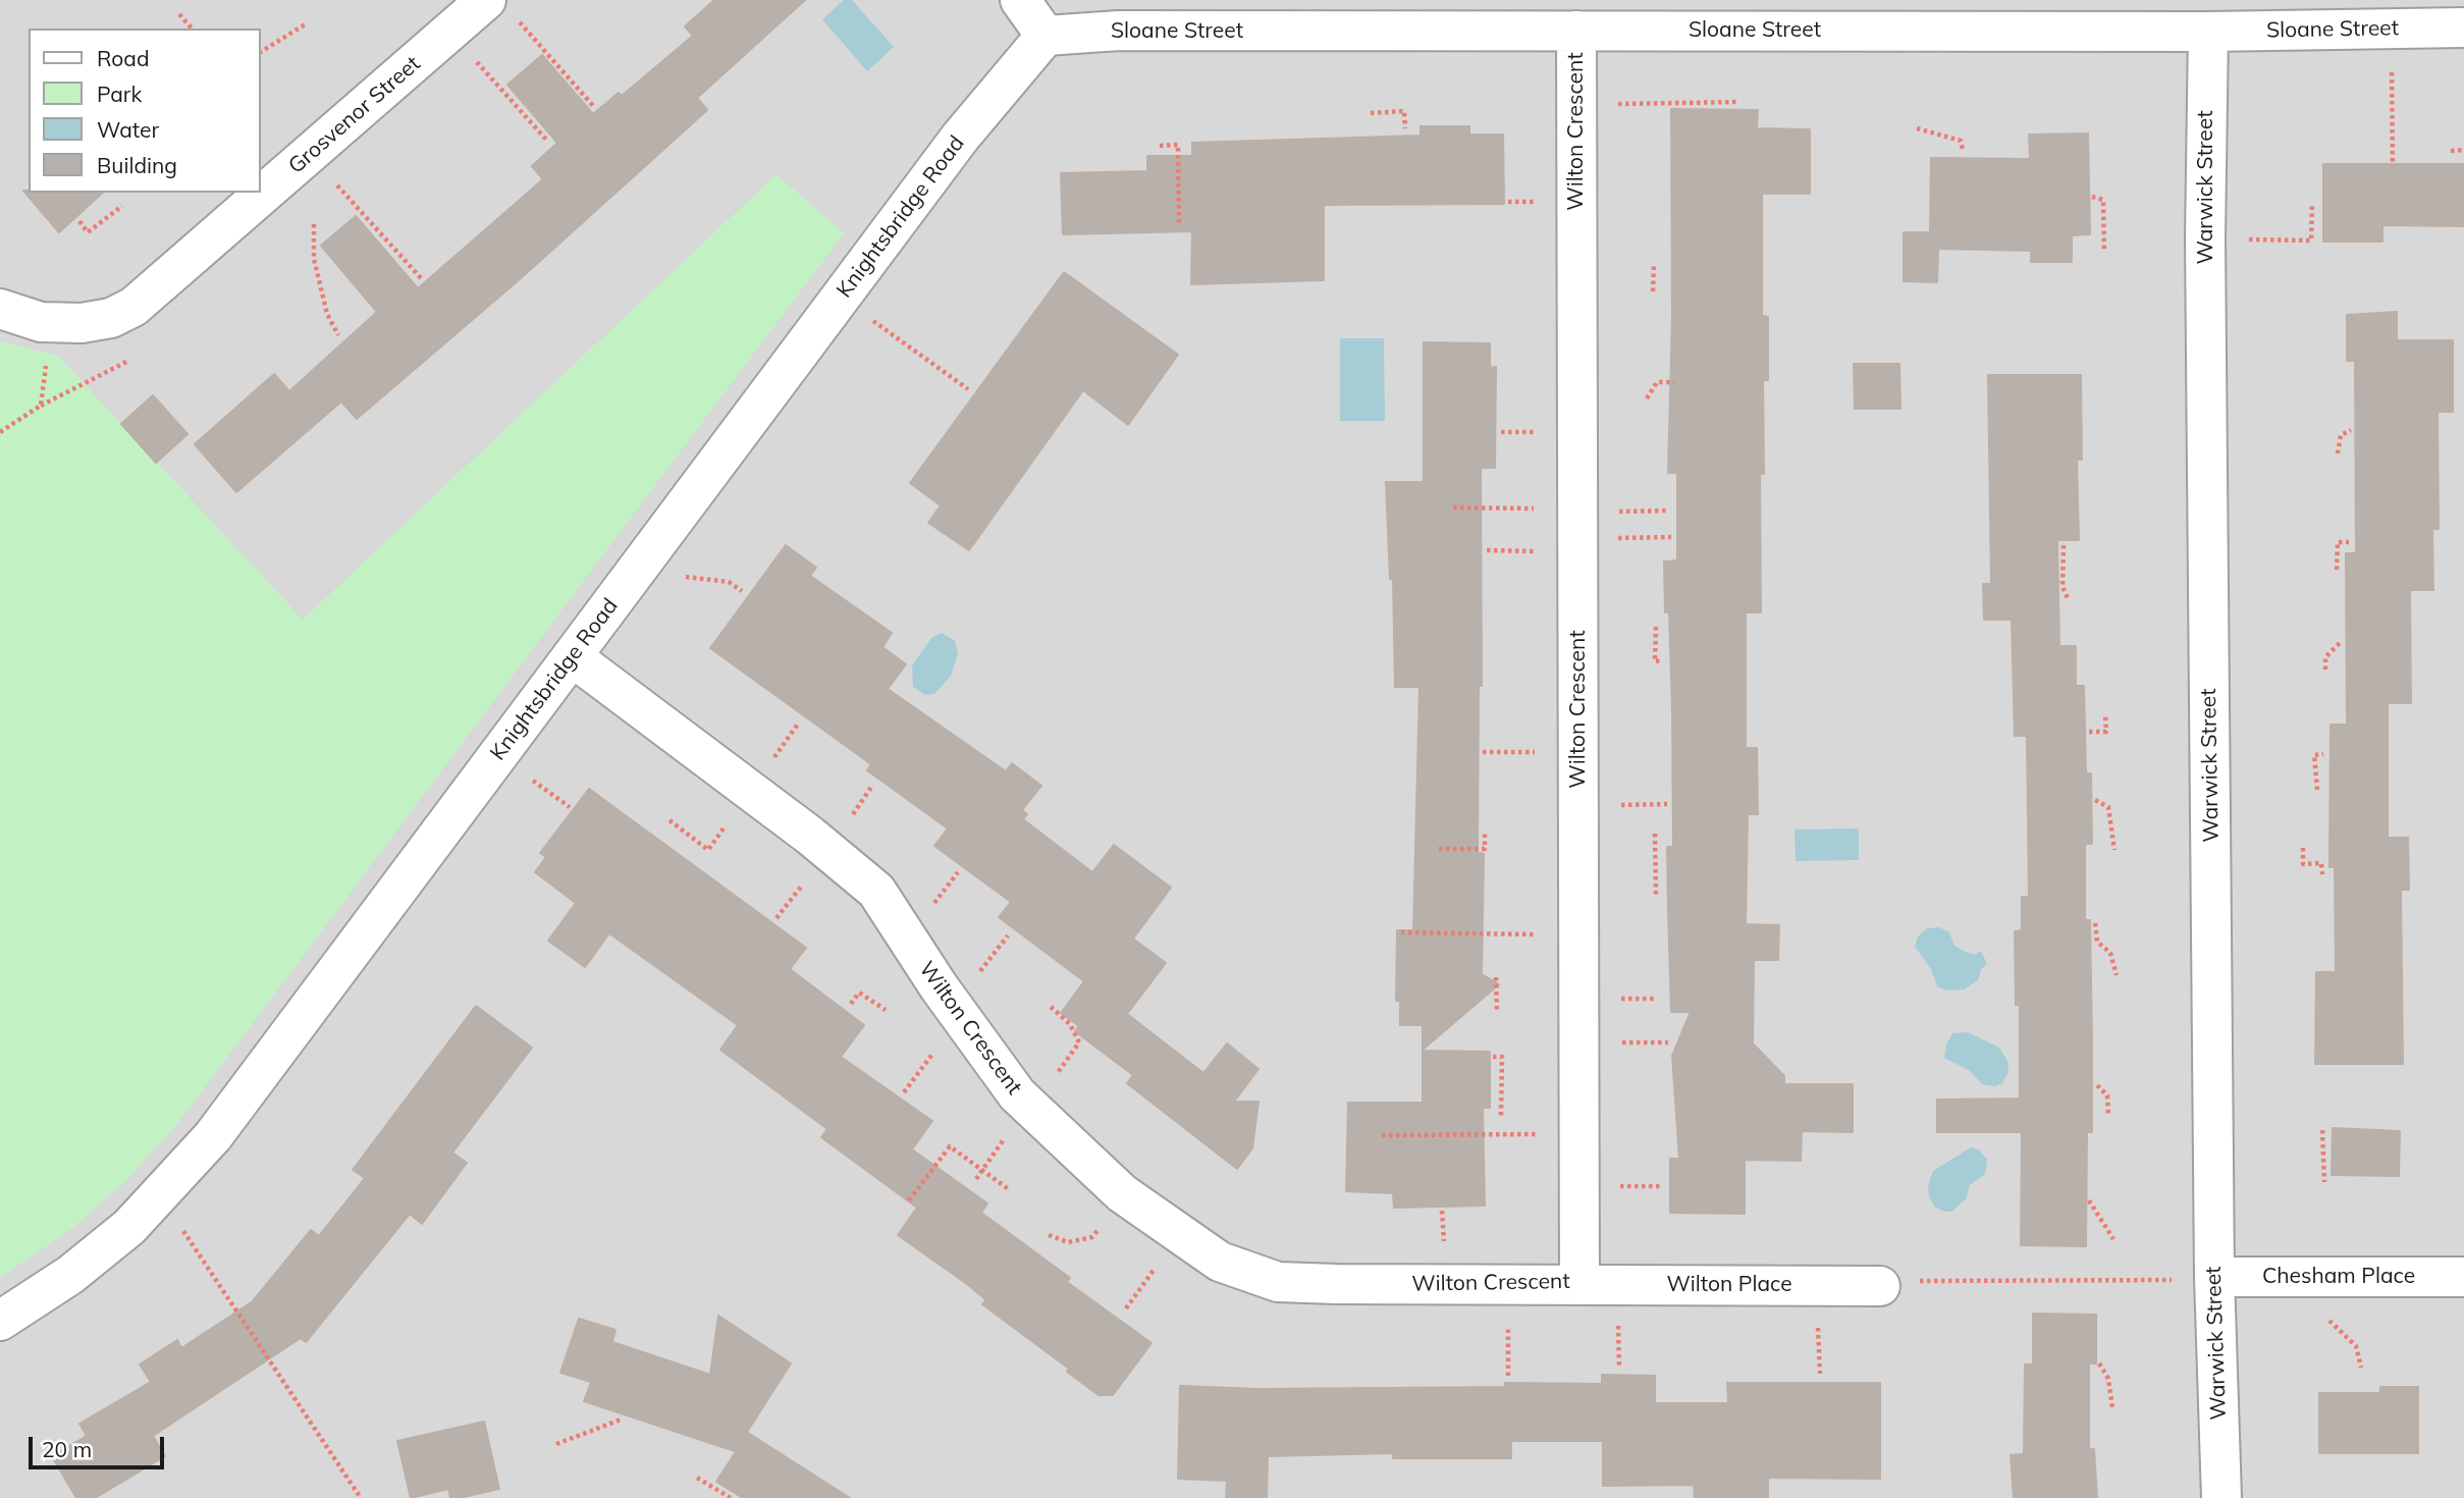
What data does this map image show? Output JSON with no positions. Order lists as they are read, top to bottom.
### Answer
{
  "streets": {
    "street": [
      "Sloane Street",
      "Grosvenor Street",
      "Wilton Crescent",
      "Warwick Street",
      "Knightsbridge Road",
      "Chesham Place",
      "Wilton Place"
    ]
  },
  "crossings": [
    ["Sloane Street", "Wilton Crescent"],
    ["Sloane Street", "Warwick Street"],
    ["Sloane Street", "Knightsbridge Road"],
    ["Wilton Crescent", "Knightsbridge Road"],
    ["Wilton Crescent", "Wilton Place"],
    ["Warwick Street", "Chesham Place"]
  ],
  "legend": [
    "Road",
    "Park",
    "Water",
    "Building"
  ],
  "scale_bar": "20 m"
}
